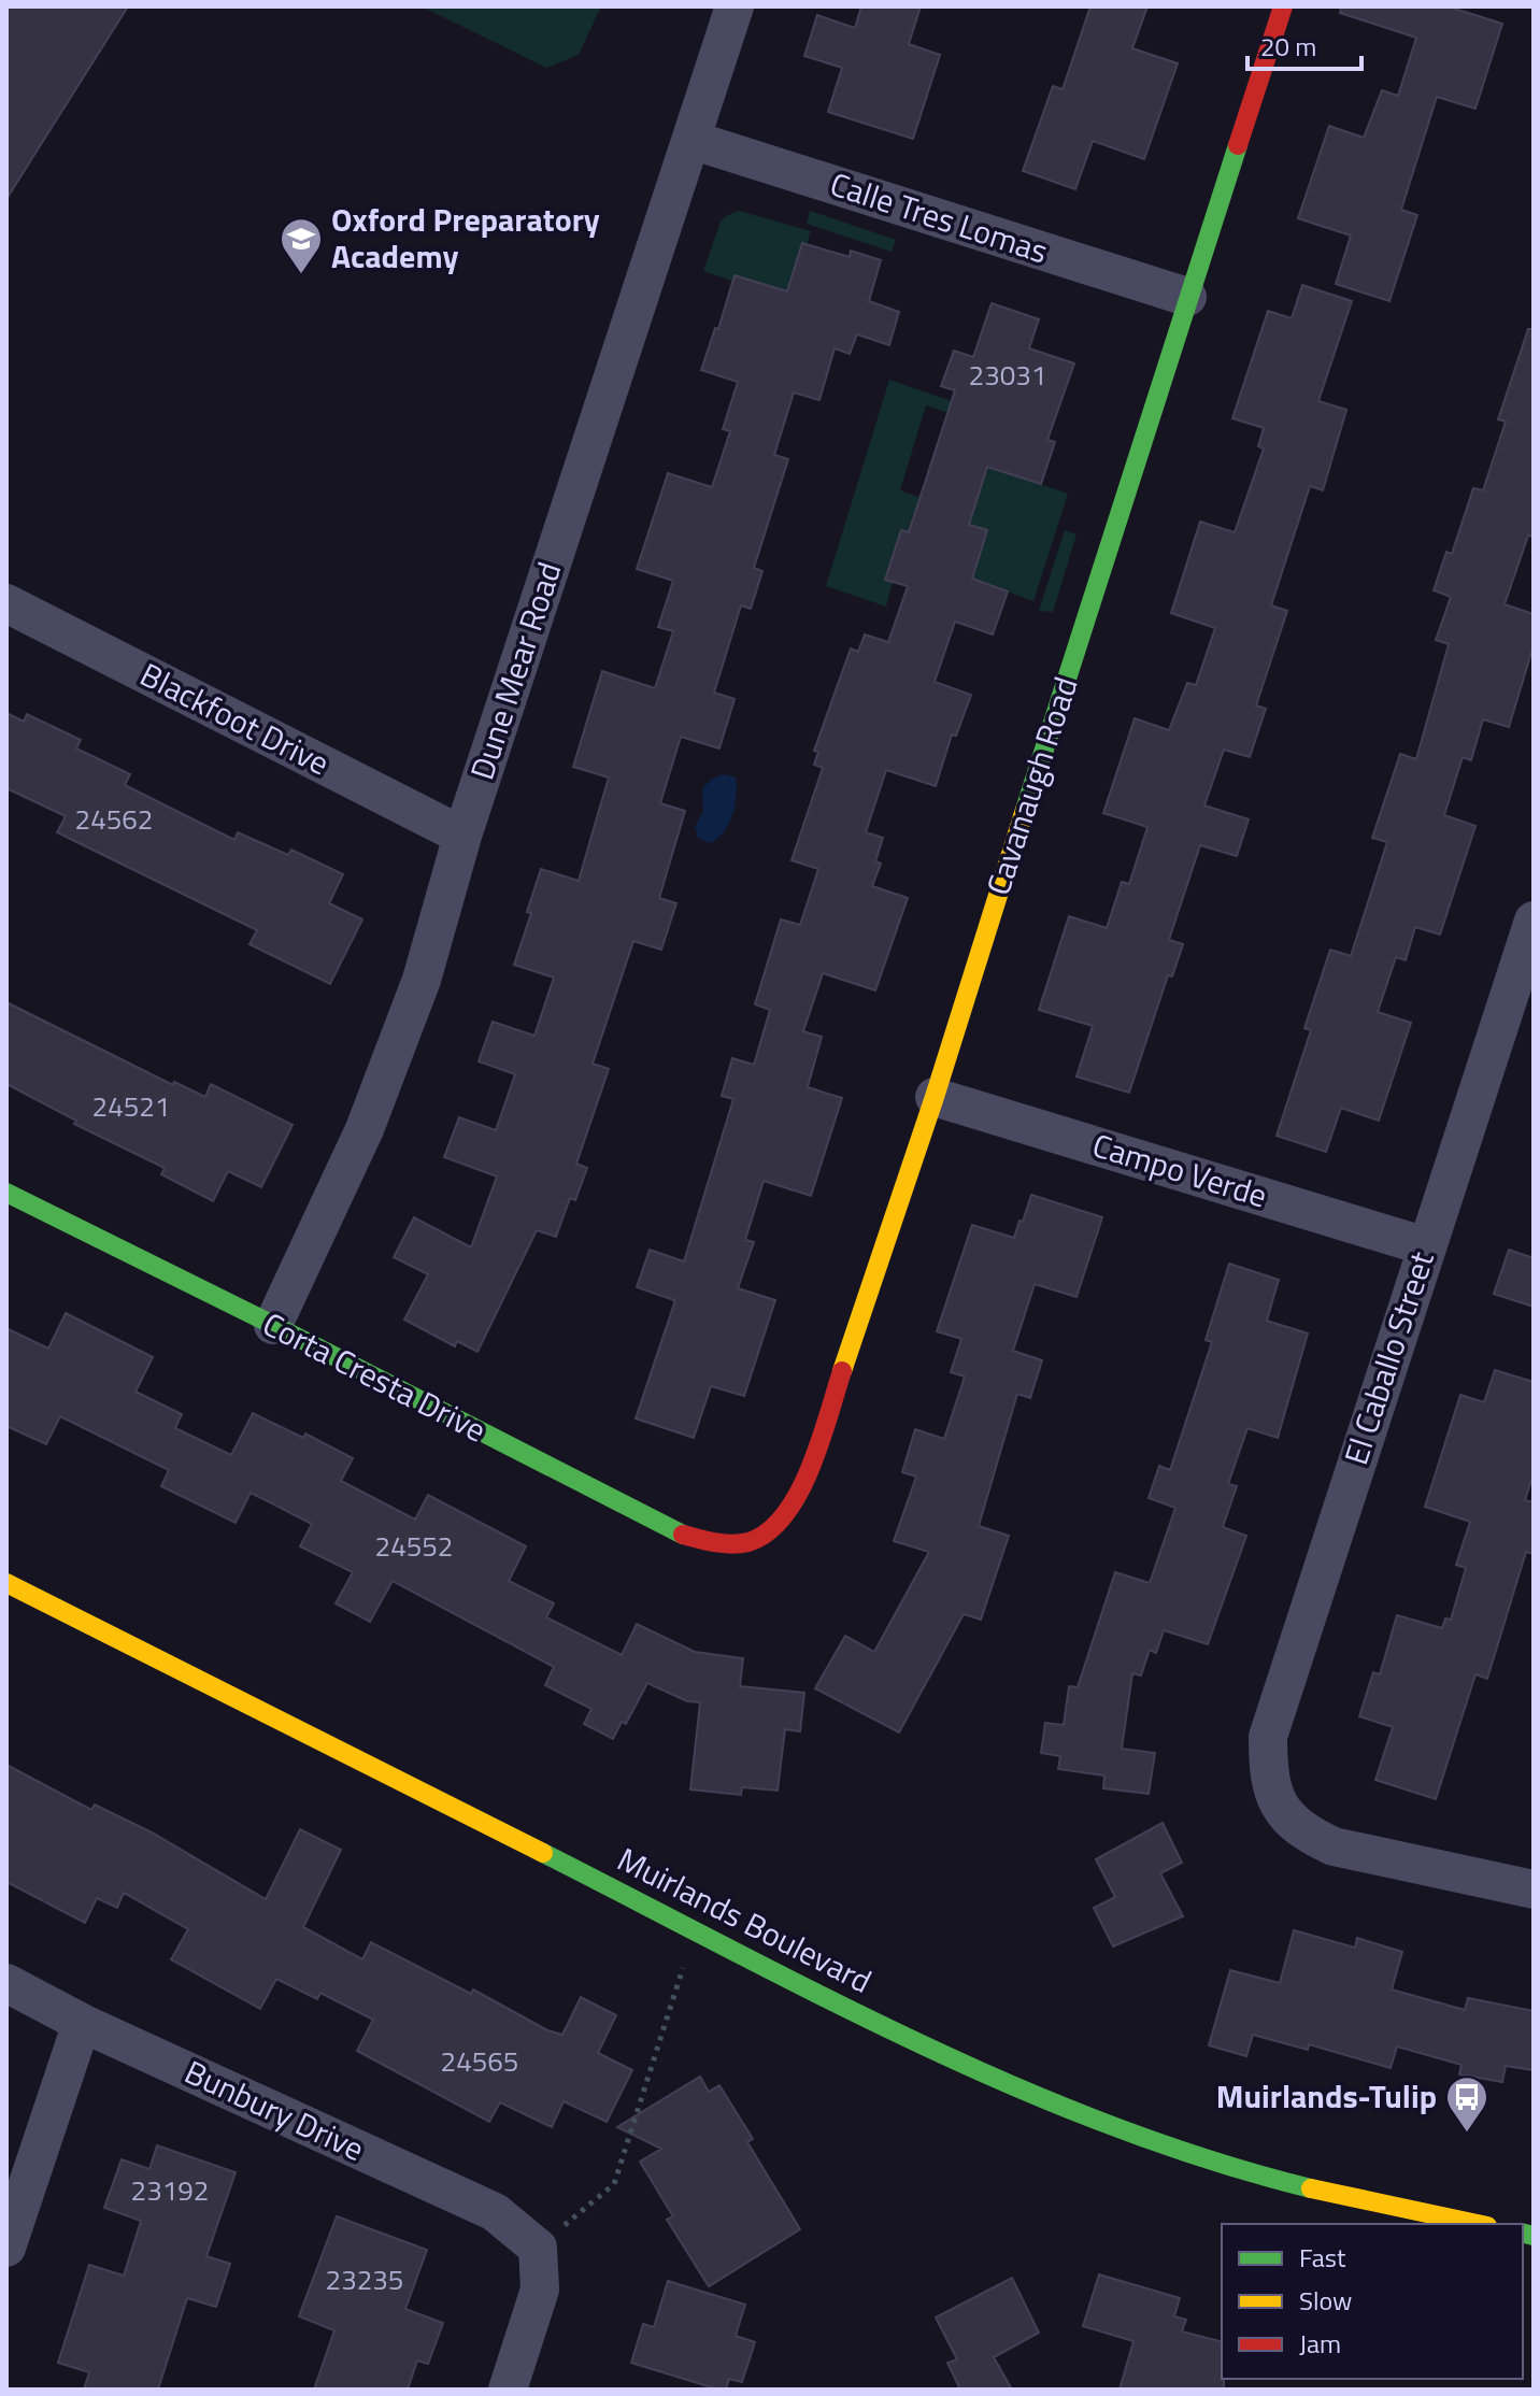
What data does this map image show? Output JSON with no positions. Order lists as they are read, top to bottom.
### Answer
{
  "streets": {
    "street": [
      "Calle Tres Lomas",
      "Dune Mear Road",
      "Blackfoot Drive",
      "Cavanaugh Road",
      "Campo Verde",
      "El Caballo Street",
      "Corta Cresta Drive",
      "Muirlands Boulevard",
      "Bunbury Drive"
    ]
  },
  "crossings": [
    ["Calle Tres Lomas", "Dune Mear Road"],
    ["Calle Tres Lomas", "Cavanaugh Road"],
    ["Dune Mear Road", "Blackfoot Drive"],
    ["Dune Mear Road", "Corta Cresta Drive"],
    ["Cavanaugh Road", "Campo Verde"],
    ["Cavanaugh Road", "Corta Cresta Drive"],
    ["Campo Verde", "El Caballo Street"]
  ],
  "places": {
    "school or university": ["Oxford Preparatory Academy"],
    "bus stop": ["Muirlands-Tulip"]
  },
  "house_numbers": [
    "23031",
    "24562",
    "24521",
    "24552",
    "24565",
    "23192",
    "23235"
  ],
  "legend": ["Fast", "Slow", "Jam"],
  "scale_bar": "20 m"
}
